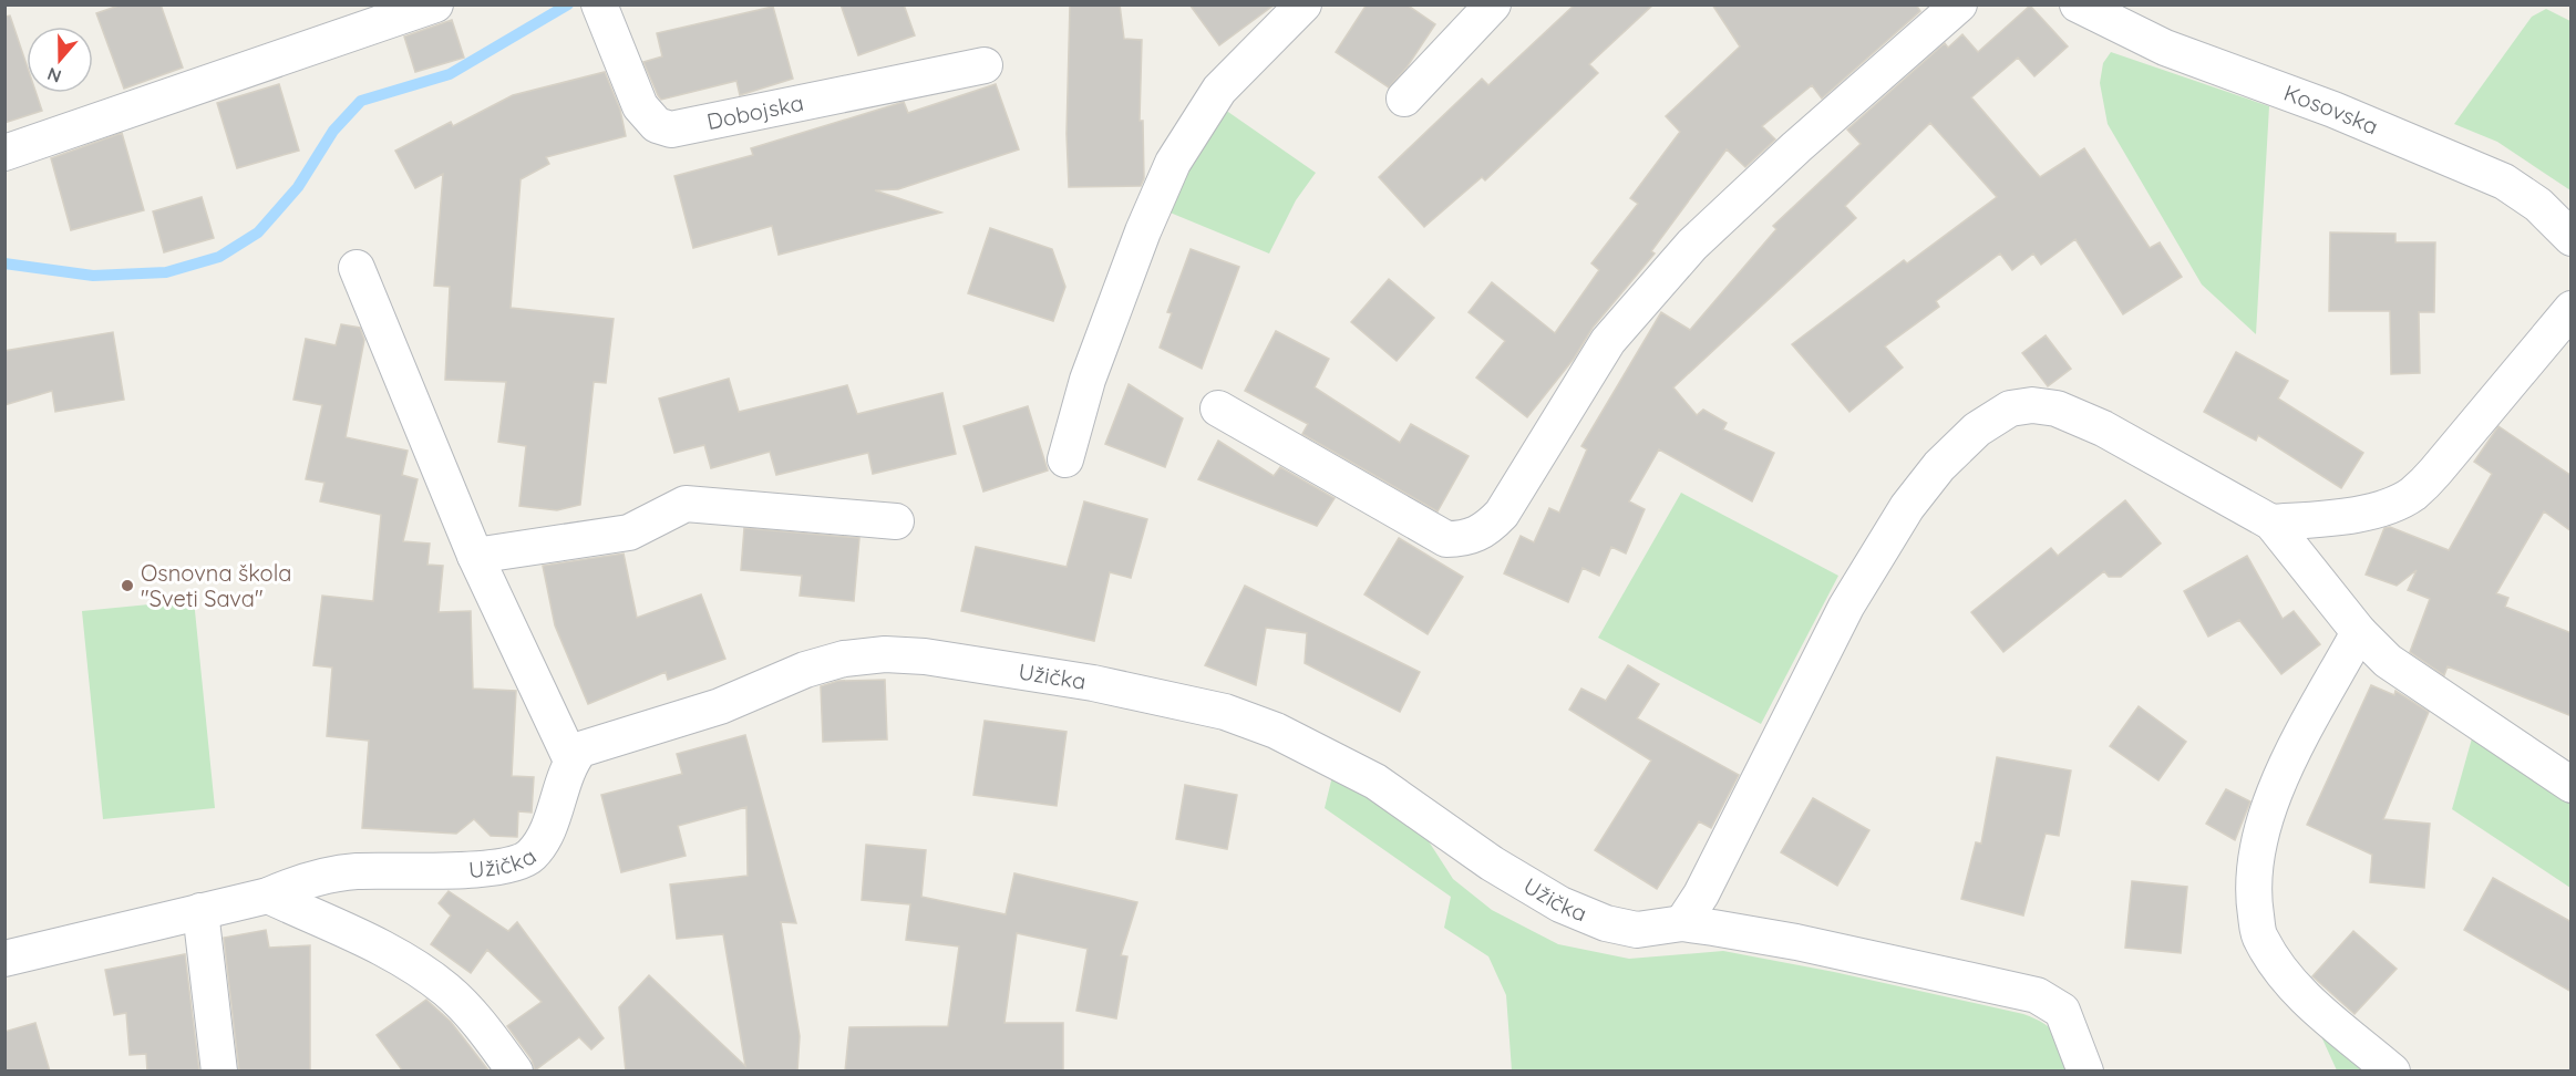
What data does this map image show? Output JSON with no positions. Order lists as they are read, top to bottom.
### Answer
{
  "streets": {
    "street": ["Kosovska", "Dobojska", "Užička"]
  },
  "places": ["Osnovna škola \"Sveti Sava\""],
  "north": "bottom"
}
